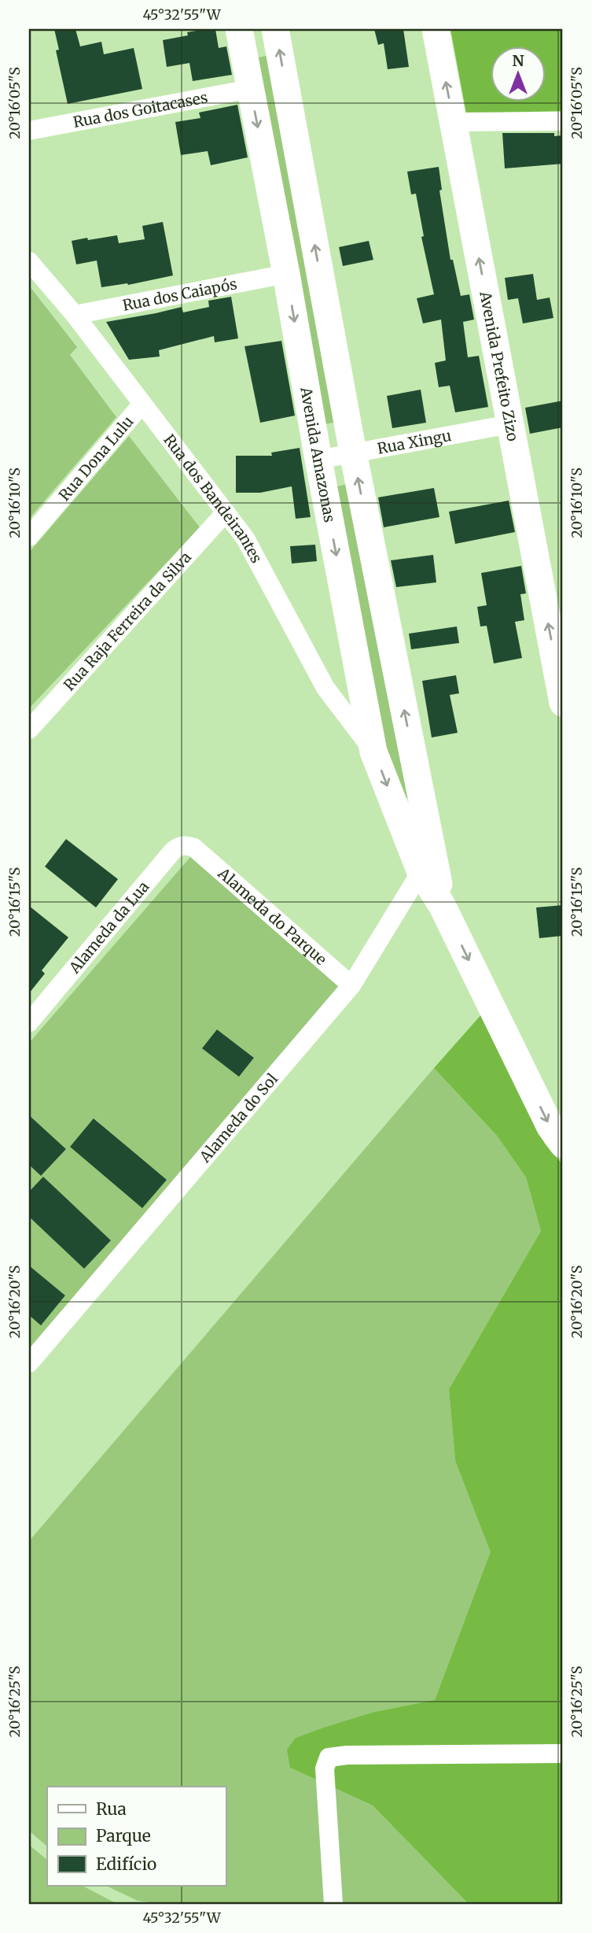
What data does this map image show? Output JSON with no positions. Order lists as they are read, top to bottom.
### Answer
{
  "streets": {
    "main road": ["Avenida Prefeito Zizo", "Avenida Amazonas"],
    "street": [
      "Rua dos Goitacases",
      "Rua dos Caiapós",
      "Rua Xingu",
      "Rua Dona Lulu",
      "Rua dos Bandeirantes",
      "Rua Raja Ferreira da Silva",
      "Alameda do Parque",
      "Alameda da Lua",
      "Alameda do Sol"
    ]
  },
  "crossings": [
    ["Rua dos Goitacases", "Avenida Amazonas"],
    ["Rua dos Caiapós", "Avenida Amazonas"],
    ["Rua dos Caiapós", "Rua dos Bandeirantes"],
    ["Avenida Prefeito Zizo", "Rua Xingu"],
    ["Rua Xingu", "Avenida Amazonas"],
    ["Avenida Amazonas", "Rua dos Bandeirantes"],
    ["Avenida Amazonas", "Alameda do Sol"],
    ["Rua Dona Lulu", "Rua dos Bandeirantes"],
    ["Rua dos Bandeirantes", "Rua Raja Ferreira da Silva"],
    ["Alameda do Parque", "Alameda da Lua"],
    ["Alameda do Parque", "Alameda do Sol"]
  ],
  "legend": ["Rua", "Parque", "Edifício"],
  "north": "top",
  "coordinates": [
    "45°32'55\"W",
    "20°16'05\"S",
    "20°16'10\"S",
    "20°16'15\"S",
    "20°16'20\"S",
    "20°16'25\"S"
  ]
}
